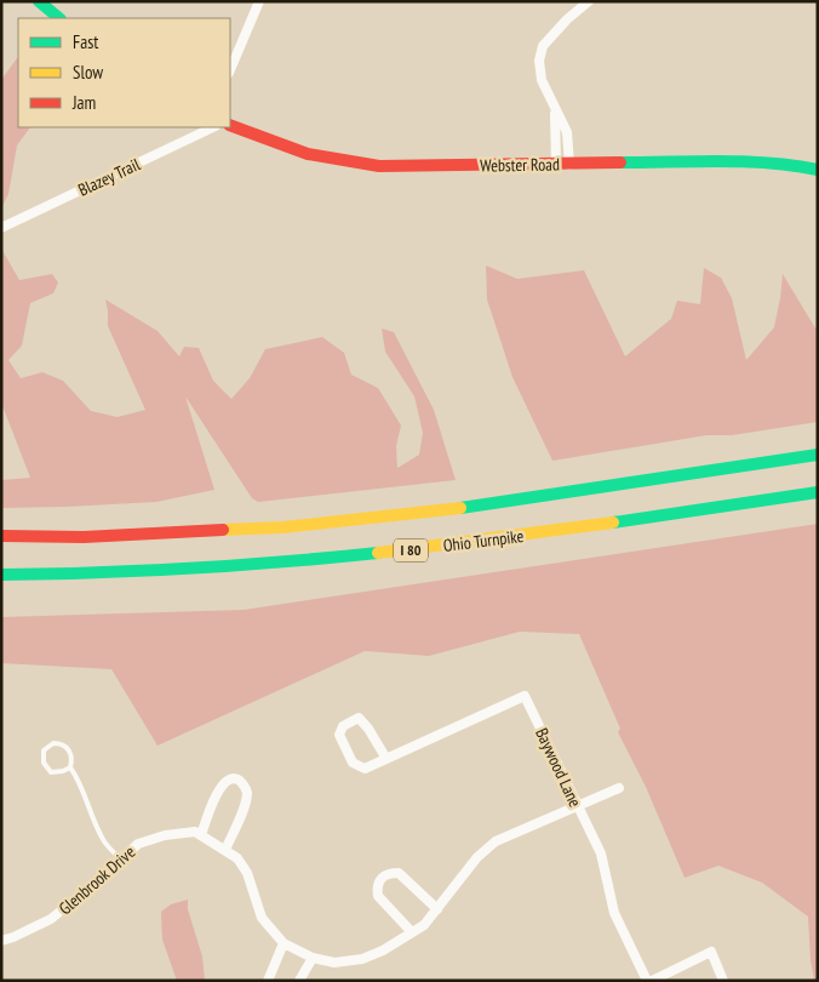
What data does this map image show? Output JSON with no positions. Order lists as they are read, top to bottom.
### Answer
{
  "streets": {
    "main road": ["Webster Road", "Ohio Turnpike", "I 80"],
    "street": ["Blazey Trail", "Baywood Lane", "Glenbrook Drive"]
  },
  "crossings": [
    ["Baywood Lane", "Glenbrook Drive"]
  ],
  "legend": ["Fast", "Slow", "Jam"]
}
